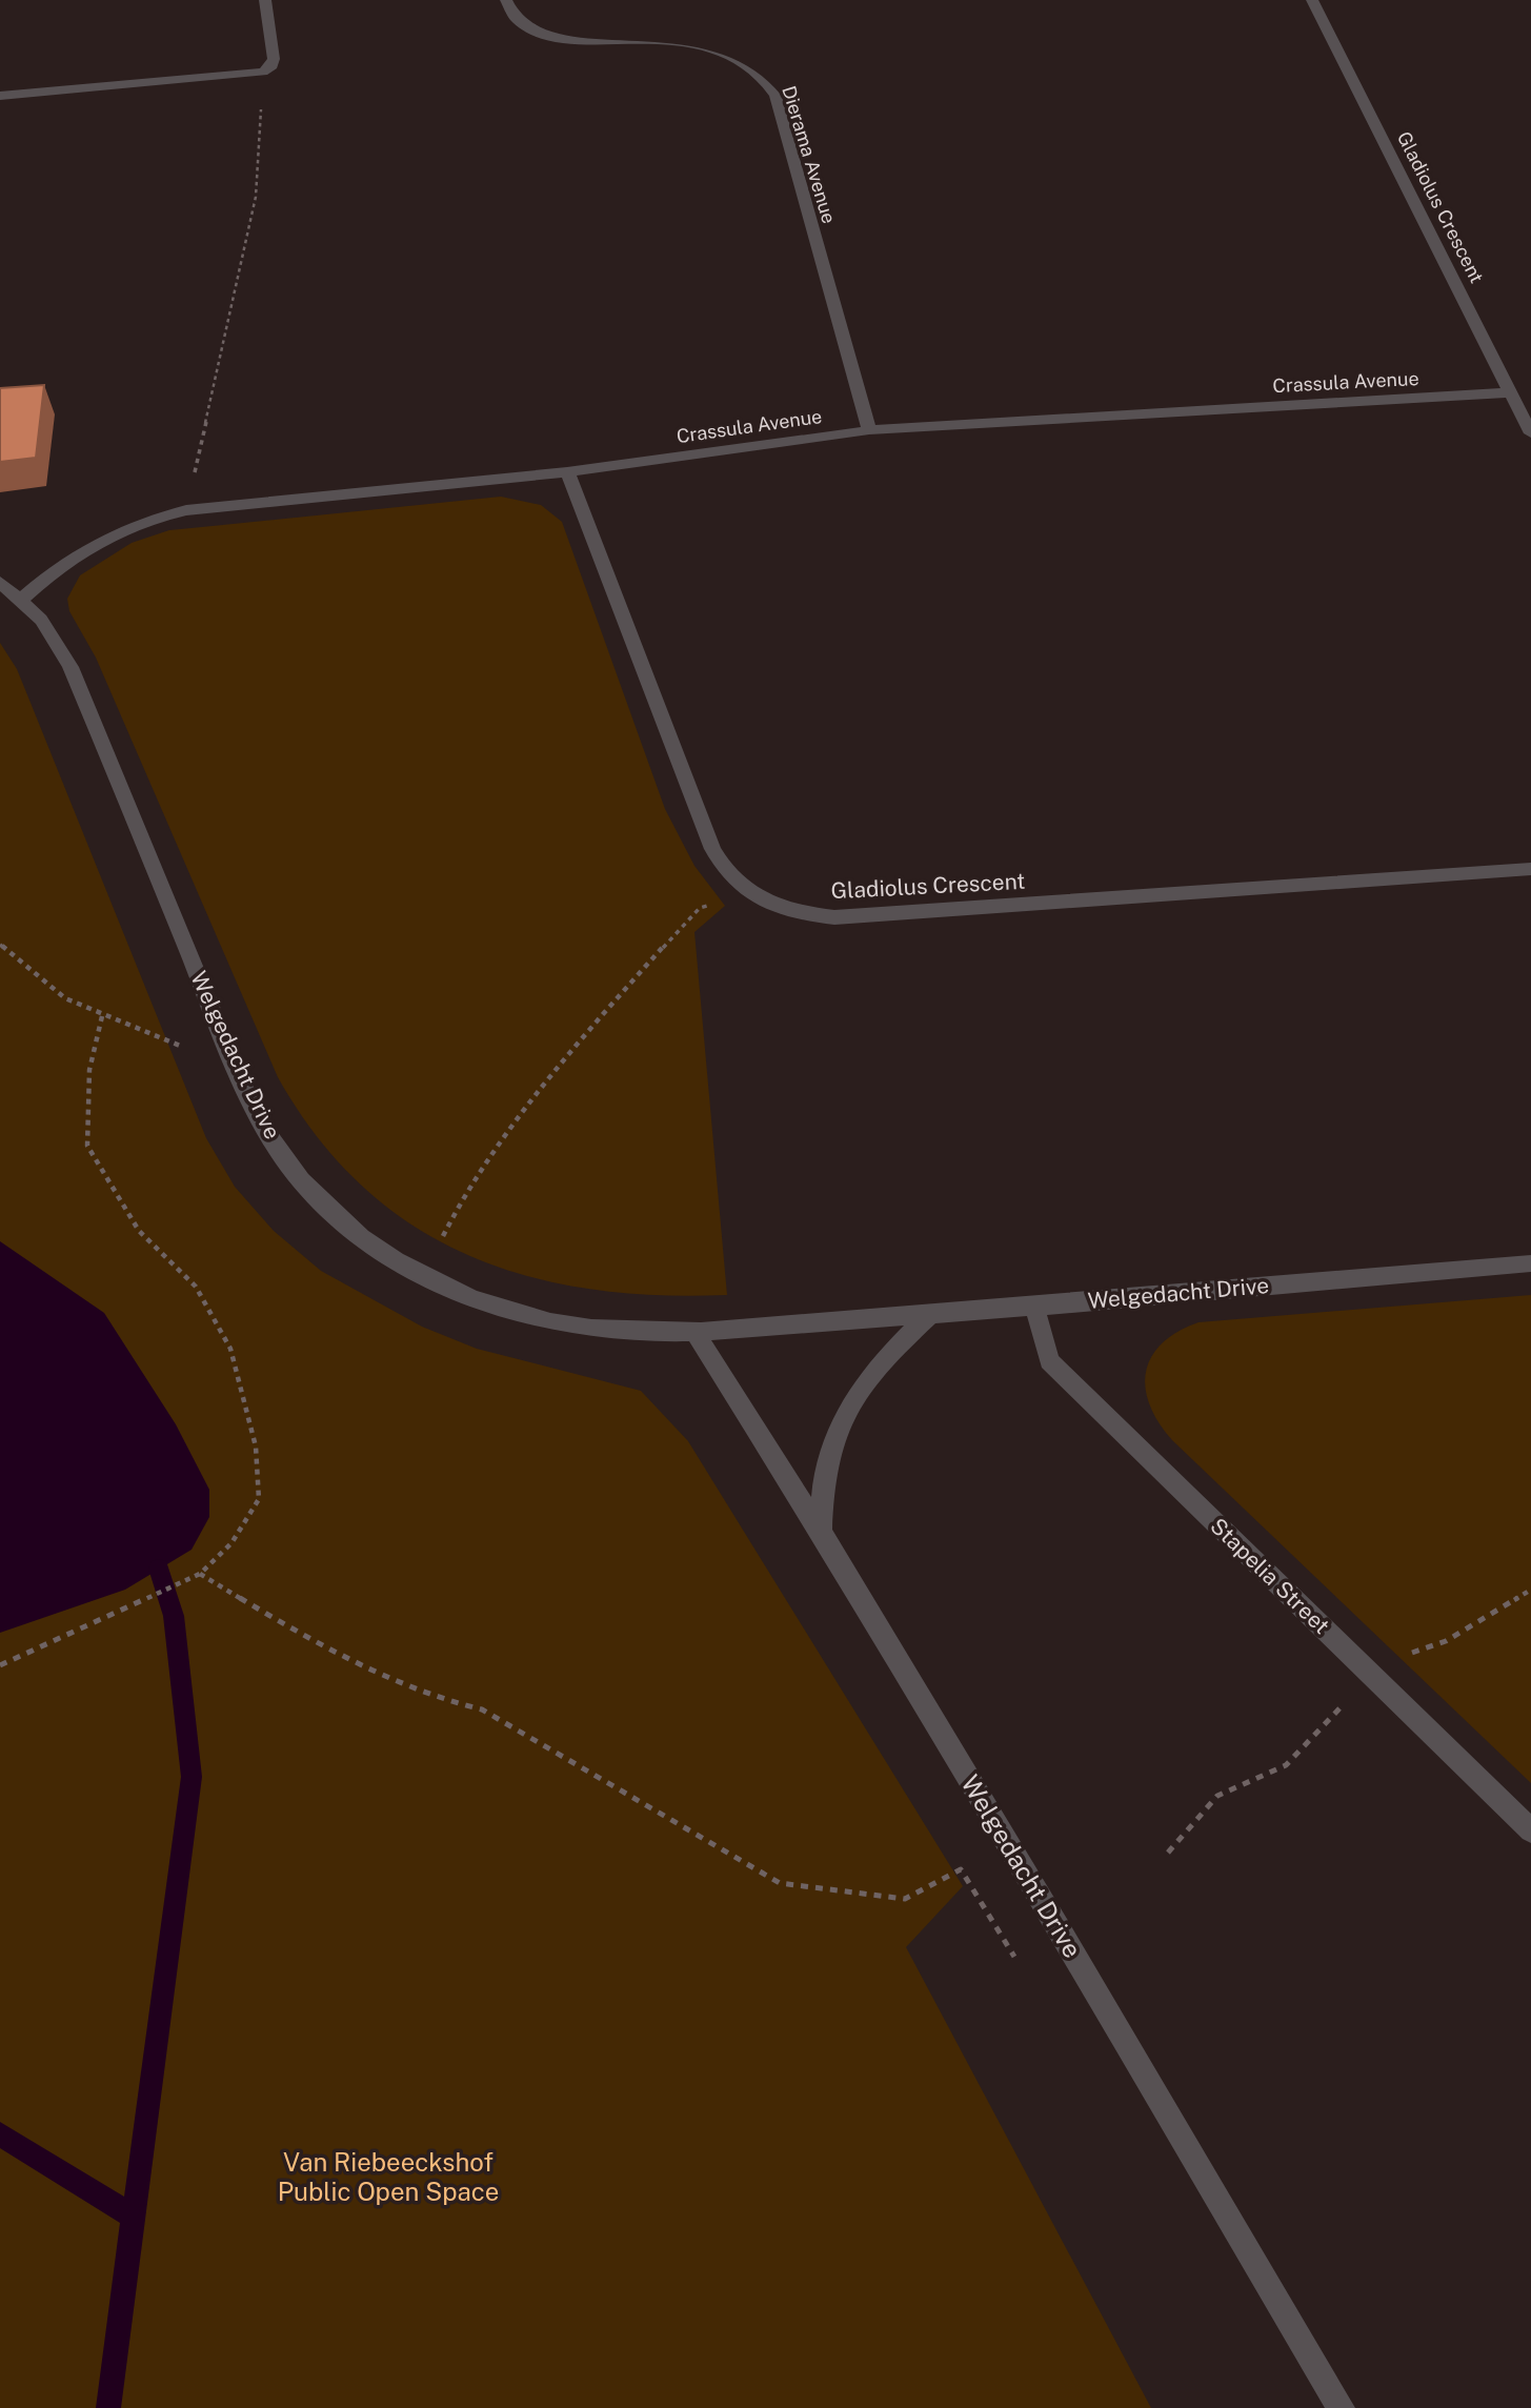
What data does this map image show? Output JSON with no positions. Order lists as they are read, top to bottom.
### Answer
{
  "streets": {
    "street": [
      "Dierama Avenue",
      "Gladiolus Crescent",
      "Crassula Avenue",
      "Welgedacht Drive",
      "Stapelia Street"
    ]
  },
  "crossings": [
    ["Dierama Avenue", "Crassula Avenue"],
    ["Gladiolus Crescent", "Crassula Avenue"],
    ["Crassula Avenue", "Welgedacht Drive"],
    ["Welgedacht Drive", "Stapelia Street"]
  ],
  "parks": ["Van Riebeeckshof Public Open Space"]
}
